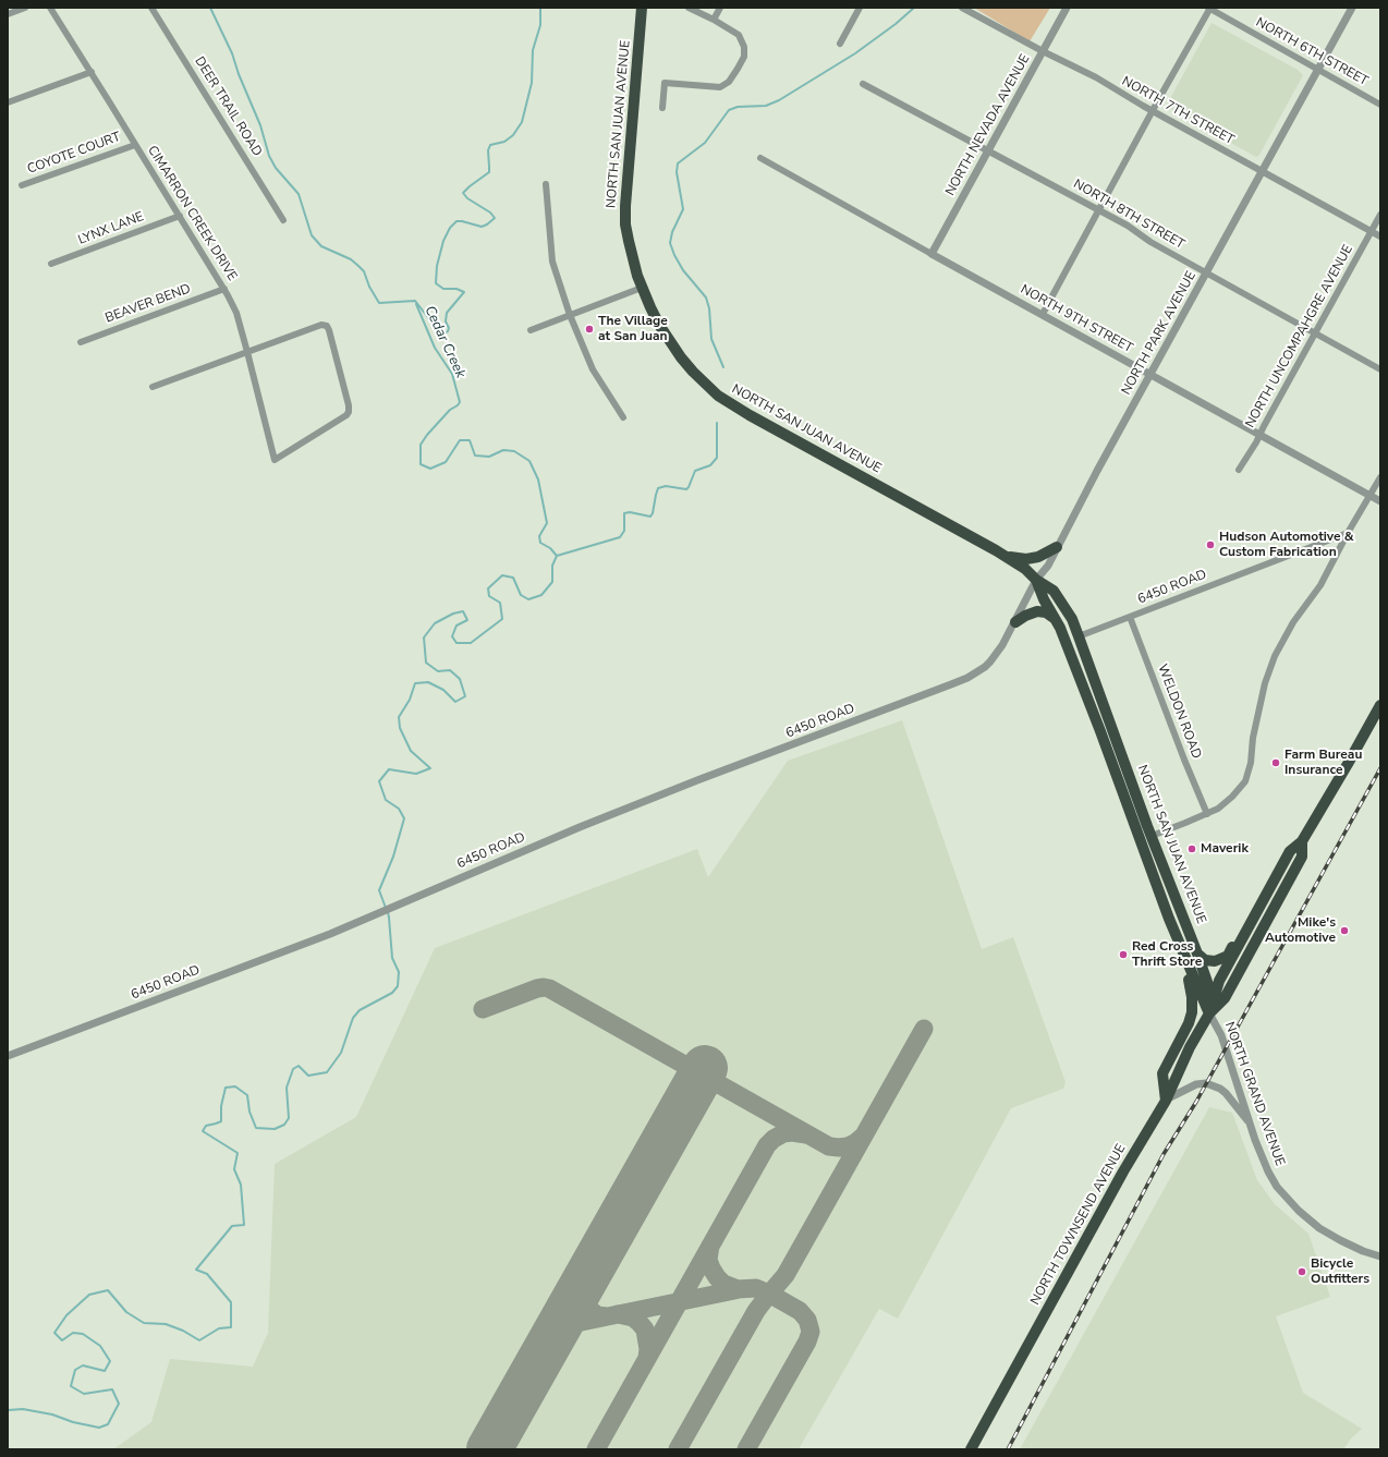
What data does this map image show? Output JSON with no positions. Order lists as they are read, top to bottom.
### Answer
{
  "streets": {
    "highway": ["NORTH SAN JUAN AVENUE", "NORTH TOWNSEND AVENUE"],
    "street": [
      "NORTH 6TH STREET",
      "DEER TRAIL ROAD",
      "NORTH 7TH STREET",
      "NORTH NEVADA AVENUE",
      "COYOTE COURT",
      "CIMARRON CREEK DRIVE",
      "NORTH 8TH STREET",
      "LYNX LANE",
      "BEAVER BEND",
      "NORTH 9TH STREET",
      "NORTH PARK AVENUE",
      "NORTH UNCOMPAHGRE AVENUE",
      "6450 ROAD",
      "WELDON ROAD",
      "NORTH GRAND AVENUE"
    ]
  },
  "crossings": [
    ["NORTH 6TH STREET", "NORTH PARK AVENUE"],
    ["NORTH 7TH STREET", "NORTH NEVADA AVENUE"],
    ["NORTH 7TH STREET", "NORTH PARK AVENUE"],
    ["NORTH 7TH STREET", "NORTH UNCOMPAHGRE AVENUE"],
    ["NORTH SAN JUAN AVENUE", "NORTH PARK AVENUE"],
    ["NORTH SAN JUAN AVENUE", "6450 ROAD"],
    ["NORTH SAN JUAN AVENUE", "NORTH GRAND AVENUE"],
    ["NORTH SAN JUAN AVENUE", "NORTH TOWNSEND AVENUE"],
    ["NORTH NEVADA AVENUE", "NORTH 8TH STREET"],
    ["NORTH NEVADA AVENUE", "NORTH 9TH STREET"],
    ["COYOTE COURT", "CIMARRON CREEK DRIVE"],
    ["CIMARRON CREEK DRIVE", "LYNX LANE"],
    ["CIMARRON CREEK DRIVE", "BEAVER BEND"],
    ["NORTH 8TH STREET", "NORTH PARK AVENUE"],
    ["NORTH 8TH STREET", "NORTH UNCOMPAHGRE AVENUE"],
    ["NORTH 9TH STREET", "NORTH PARK AVENUE"],
    ["NORTH 9TH STREET", "NORTH UNCOMPAHGRE AVENUE"],
    ["NORTH PARK AVENUE", "6450 ROAD"],
    ["6450 ROAD", "WELDON ROAD"],
    ["NORTH GRAND AVENUE", "NORTH TOWNSEND AVENUE"]
  ],
  "water": ["Cedar Creek"],
  "places": [
    "The Village at San Juan",
    "Hudson Automotive & Custom Fabrication",
    "Farm Bureau Insurance",
    "Maverik",
    "Mike's Automotive",
    "Red Cross Thrift Store",
    "Bicycle Outfitters"
  ]
}
